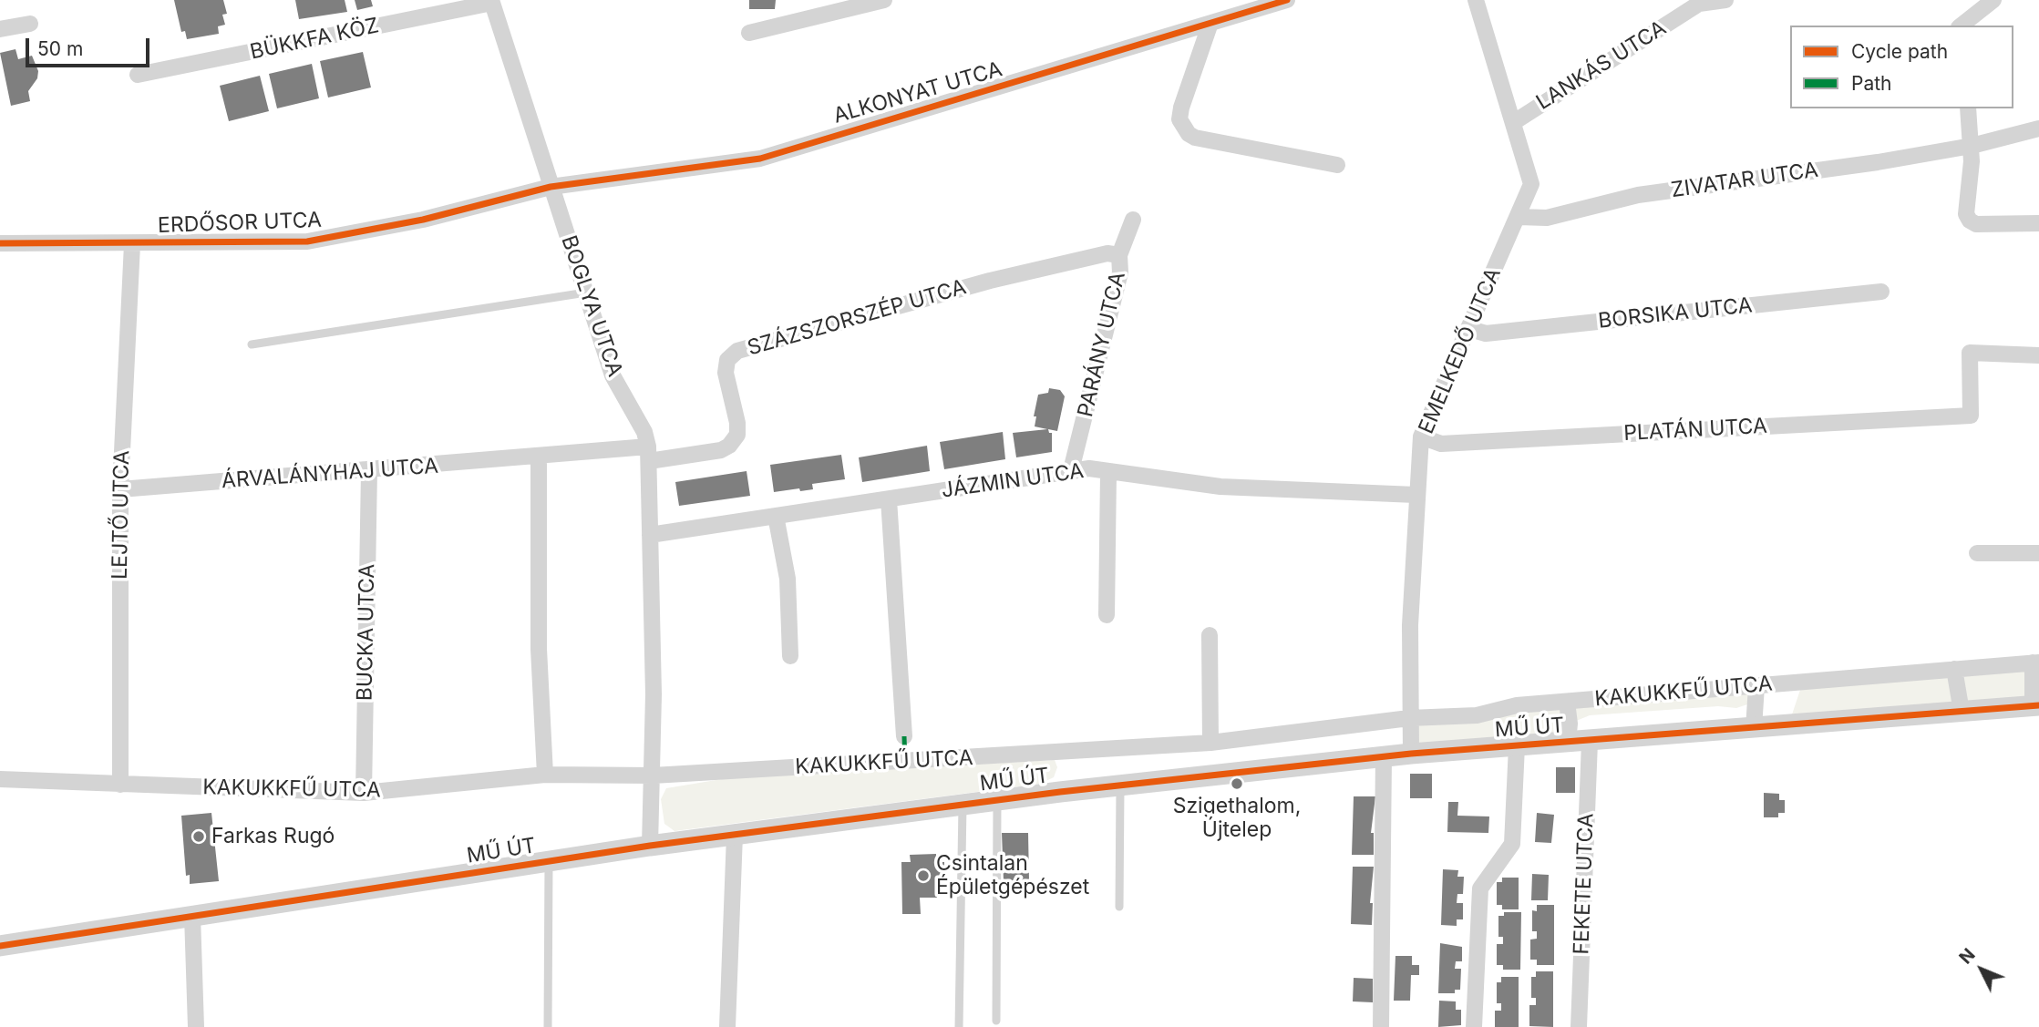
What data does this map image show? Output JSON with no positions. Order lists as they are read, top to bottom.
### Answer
{
  "streets": {
    "street": [
      "BÜKKFA KÖZ",
      "LANKÁS UTCA",
      "ALKONYAT UTCA",
      "ZIVATAR UTCA",
      "ERDŐSOR UTCA",
      "BOGLYA UTCA",
      "BORSIKA UTCA",
      "SZÁZSZORSZÉP UTCA",
      "PARÁNY UTCA",
      "EMELKEDŐ UTCA",
      "PLATÁN UTCA",
      "ÁRVALÁNYHAJ UTCA",
      "JÁZMIN UTCA",
      "LEJTŐ UTCA",
      "BUCKA UTCA",
      "KAKUKKFŰ UTCA",
      "MŰ ÚT",
      "FEKETE UTCA"
    ]
  },
  "crossings": [
    ["BÜKKFA KÖZ", "BOGLYA UTCA"],
    ["LANKÁS UTCA", "EMELKEDŐ UTCA"],
    ["ALKONYAT UTCA", "ERDŐSOR UTCA"],
    ["ALKONYAT UTCA", "BOGLYA UTCA"],
    ["ZIVATAR UTCA", "EMELKEDŐ UTCA"],
    ["ERDŐSOR UTCA", "BOGLYA UTCA"],
    ["ERDŐSOR UTCA", "LEJTŐ UTCA"],
    ["BOGLYA UTCA", "SZÁZSZORSZÉP UTCA"],
    ["BOGLYA UTCA", "ÁRVALÁNYHAJ UTCA"],
    ["BOGLYA UTCA", "JÁZMIN UTCA"],
    ["BOGLYA UTCA", "KAKUKKFŰ UTCA"],
    ["BOGLYA UTCA", "MŰ ÚT"],
    ["BORSIKA UTCA", "EMELKEDŐ UTCA"],
    ["SZÁZSZORSZÉP UTCA", "PARÁNY UTCA"],
    ["SZÁZSZORSZÉP UTCA", "ÁRVALÁNYHAJ UTCA"],
    ["PARÁNY UTCA", "JÁZMIN UTCA"],
    ["EMELKEDŐ UTCA", "PLATÁN UTCA"],
    ["EMELKEDŐ UTCA", "JÁZMIN UTCA"],
    ["EMELKEDŐ UTCA", "KAKUKKFŰ UTCA"],
    ["EMELKEDŐ UTCA", "MŰ ÚT"],
    ["ÁRVALÁNYHAJ UTCA", "LEJTŐ UTCA"],
    ["ÁRVALÁNYHAJ UTCA", "BUCKA UTCA"],
    ["LEJTŐ UTCA", "KAKUKKFŰ UTCA"],
    ["BUCKA UTCA", "KAKUKKFŰ UTCA"],
    ["KAKUKKFŰ UTCA", "MŰ ÚT"],
    ["MŰ ÚT", "FEKETE UTCA"]
  ],
  "places": ["Szigethalom, Újtelep", "Farkas Rugó", "Csintalan Épületgépészet"],
  "legend": ["Cycle path", "Path"],
  "scale_bar": "50 m",
  "north": "top left"
}
